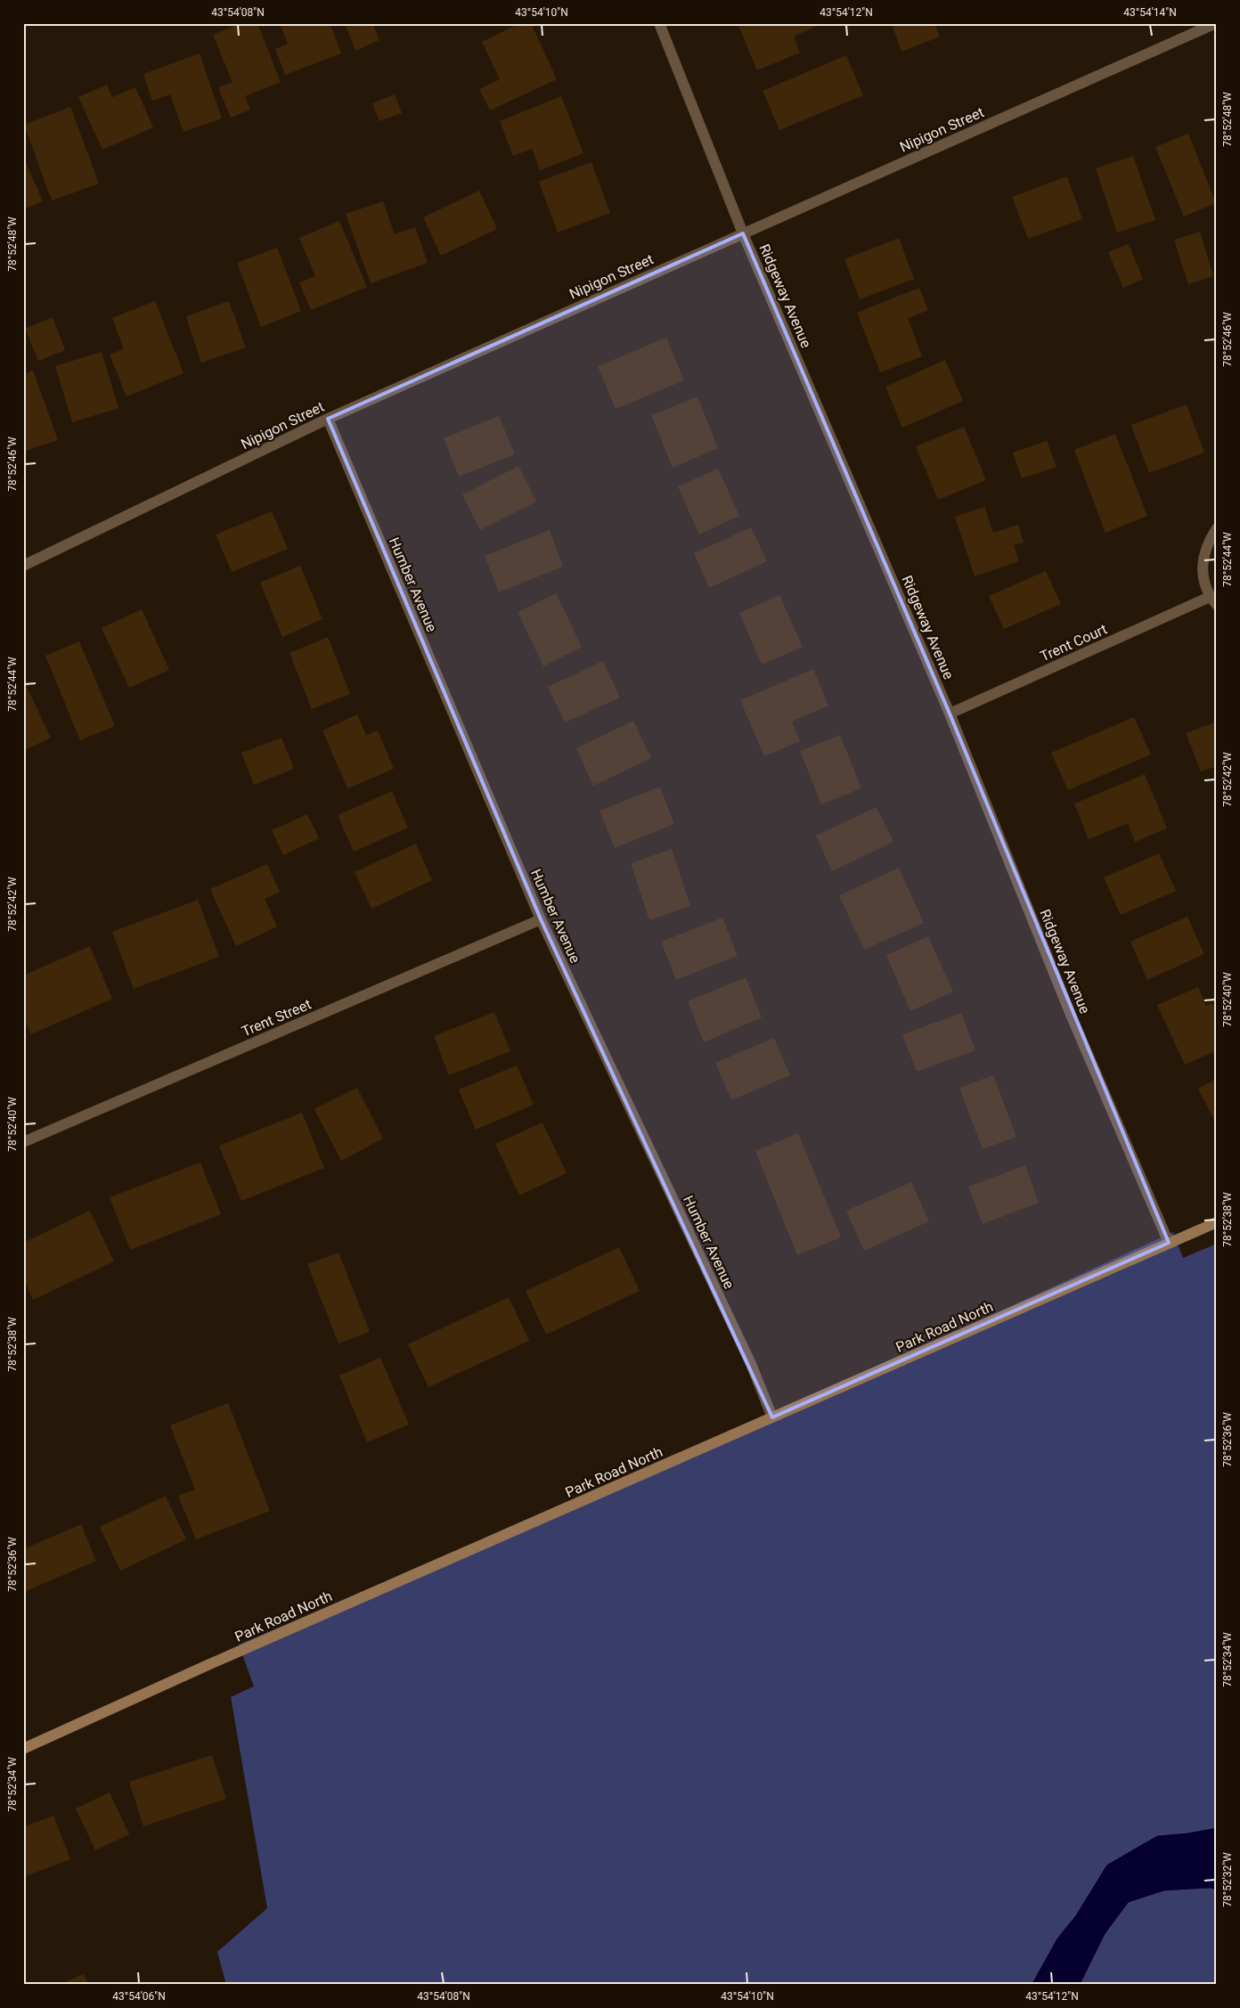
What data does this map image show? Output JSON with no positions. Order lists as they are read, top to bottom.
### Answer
{
  "streets": {
    "main road": ["Park Road North"],
    "street": [
      "Nipigon Street",
      "Ridgeway Avenue",
      "Humber Avenue",
      "Trent Court",
      "Trent Street"
    ]
  },
  "crossings": [
    ["Nipigon Street", "Ridgeway Avenue"],
    ["Nipigon Street", "Humber Avenue"],
    ["Ridgeway Avenue", "Trent Court"],
    ["Ridgeway Avenue", "Park Road North"],
    ["Humber Avenue", "Trent Street"],
    ["Humber Avenue", "Park Road North"]
  ],
  "coordinates": [
    "43°54'08\"N",
    "43°54'10\"N",
    "43°54'12\"N",
    "43°54'14\"N",
    "78°52'48\"W",
    "78°52'46\"W",
    "78°52'44\"W",
    "78°52'42\"W",
    "78°52'40\"W",
    "78°52'38\"W",
    "78°52'36\"W",
    "78°52'34\"W",
    "78°52'32\"W",
    "43°54'06\"N"
  ]
}
